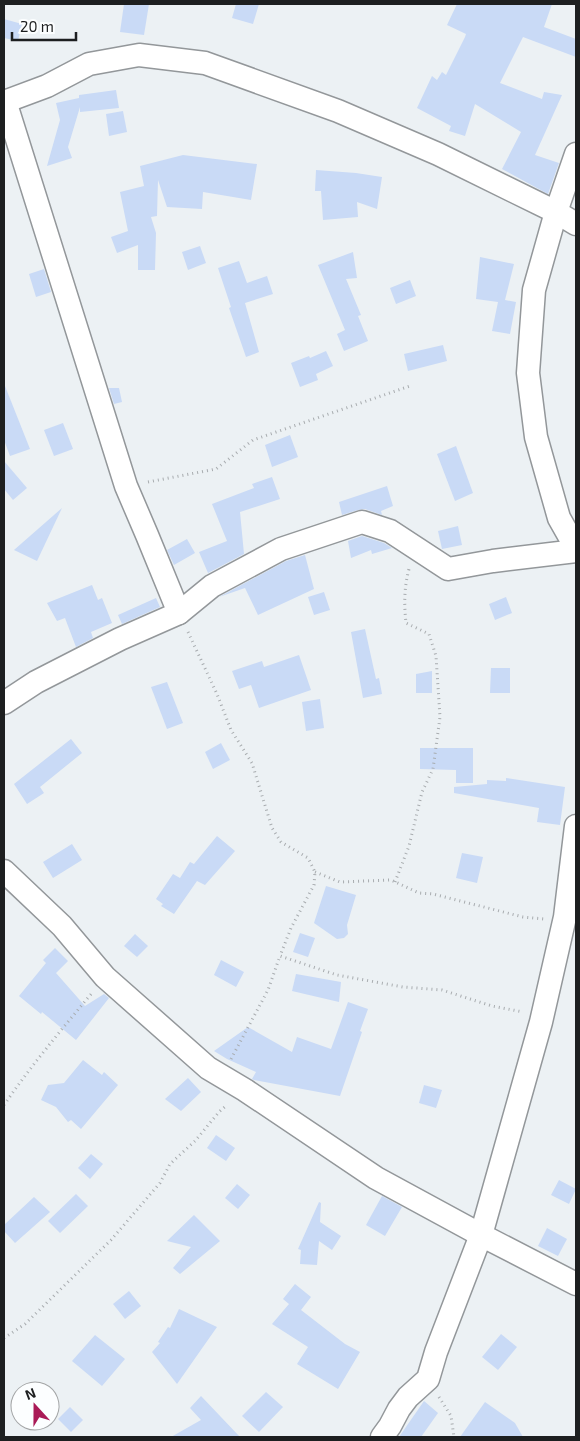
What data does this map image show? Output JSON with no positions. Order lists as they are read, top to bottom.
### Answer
{
  "scale_bar": "20 m",
  "north": "top"
}
